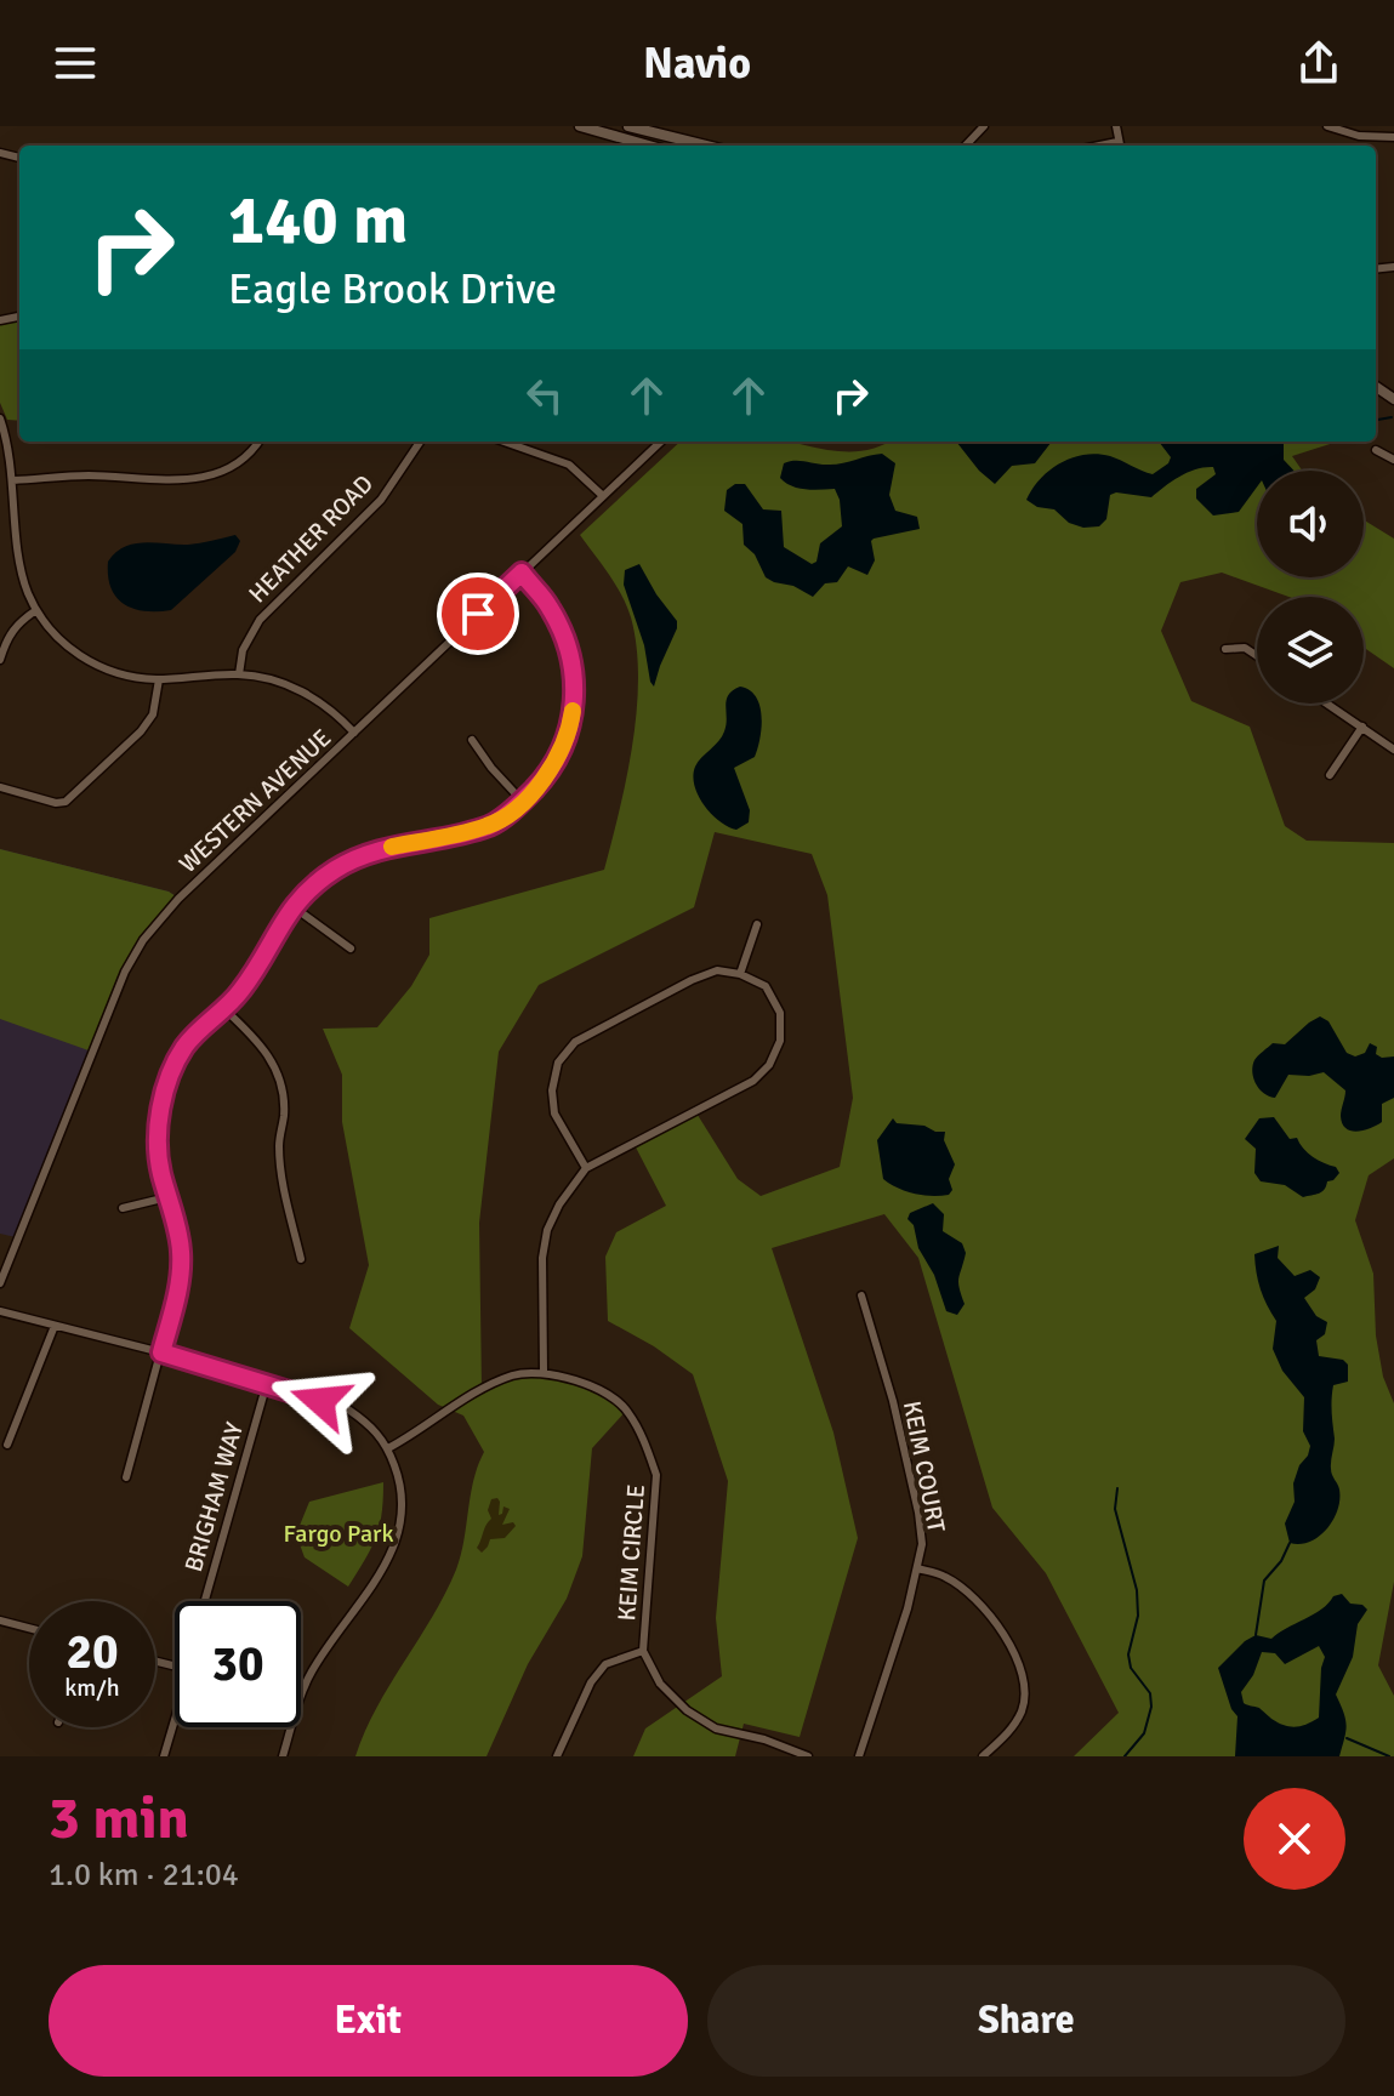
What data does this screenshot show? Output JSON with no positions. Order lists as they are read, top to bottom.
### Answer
{
  "streets": {
    "street": [
      "HEATHER ROAD",
      "WESTERN AVENUE",
      "KEIM COURT",
      "BRIGHAM WAY",
      "KEIM CIRCLE"
    ]
  },
  "parks": ["Fargo Park"],
  "page": {
    "header": "Navio",
    "turn": ["140 m", "Eagle Brook Drive"],
    "speed": "20 km/h",
    "limit": "30",
    "heading": ["3 min", "1.0 km · 21:04"],
    "buttons": ["Exit", "Share"]
  }
}
